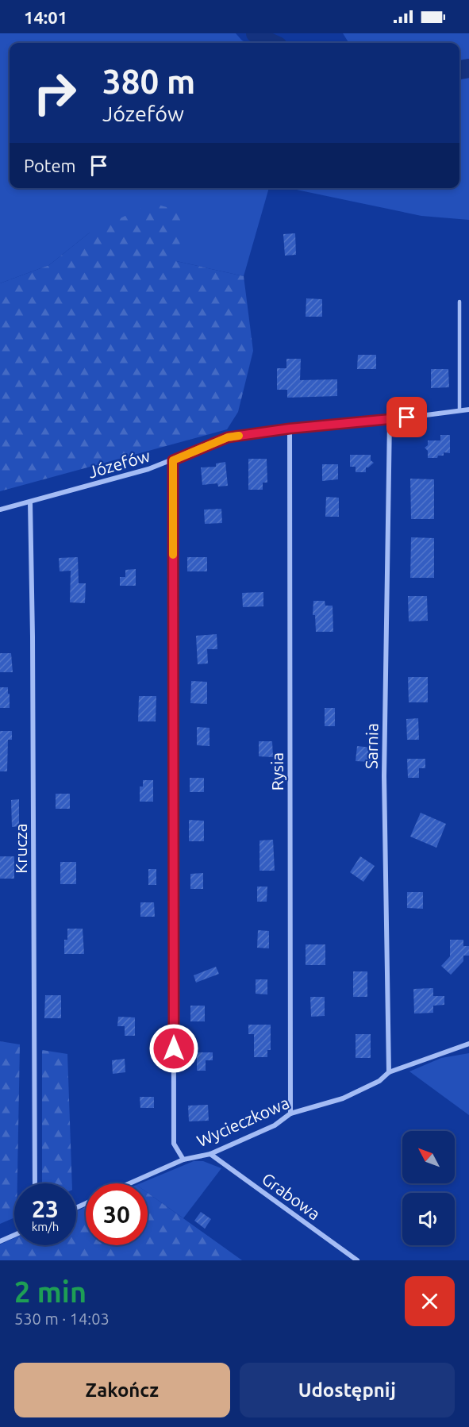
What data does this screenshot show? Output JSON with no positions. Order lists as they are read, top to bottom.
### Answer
{
  "streets": {
    "street": [
      "Józefów",
      "Sarnia",
      "Rysia",
      "Krucza",
      "Wycieczkowa",
      "Grabowa"
    ]
  },
  "crossings": [
    ["Józefów", "Sarnia"],
    ["Józefów", "Rysia"],
    ["Józefów", "Krucza"],
    ["Sarnia", "Wycieczkowa"],
    ["Rysia", "Wycieczkowa"],
    ["Wycieczkowa", "Grabowa"]
  ],
  "north": "top left",
  "page": {
    "status": "14:01",
    "turn": ["380 m", "Józefów"],
    "then": "Potem",
    "speed": "23 km/h",
    "limit": "30",
    "heading": ["2 min", "530 m · 14:03"],
    "buttons": ["Zakończ", "Udostępnij"]
  }
}
